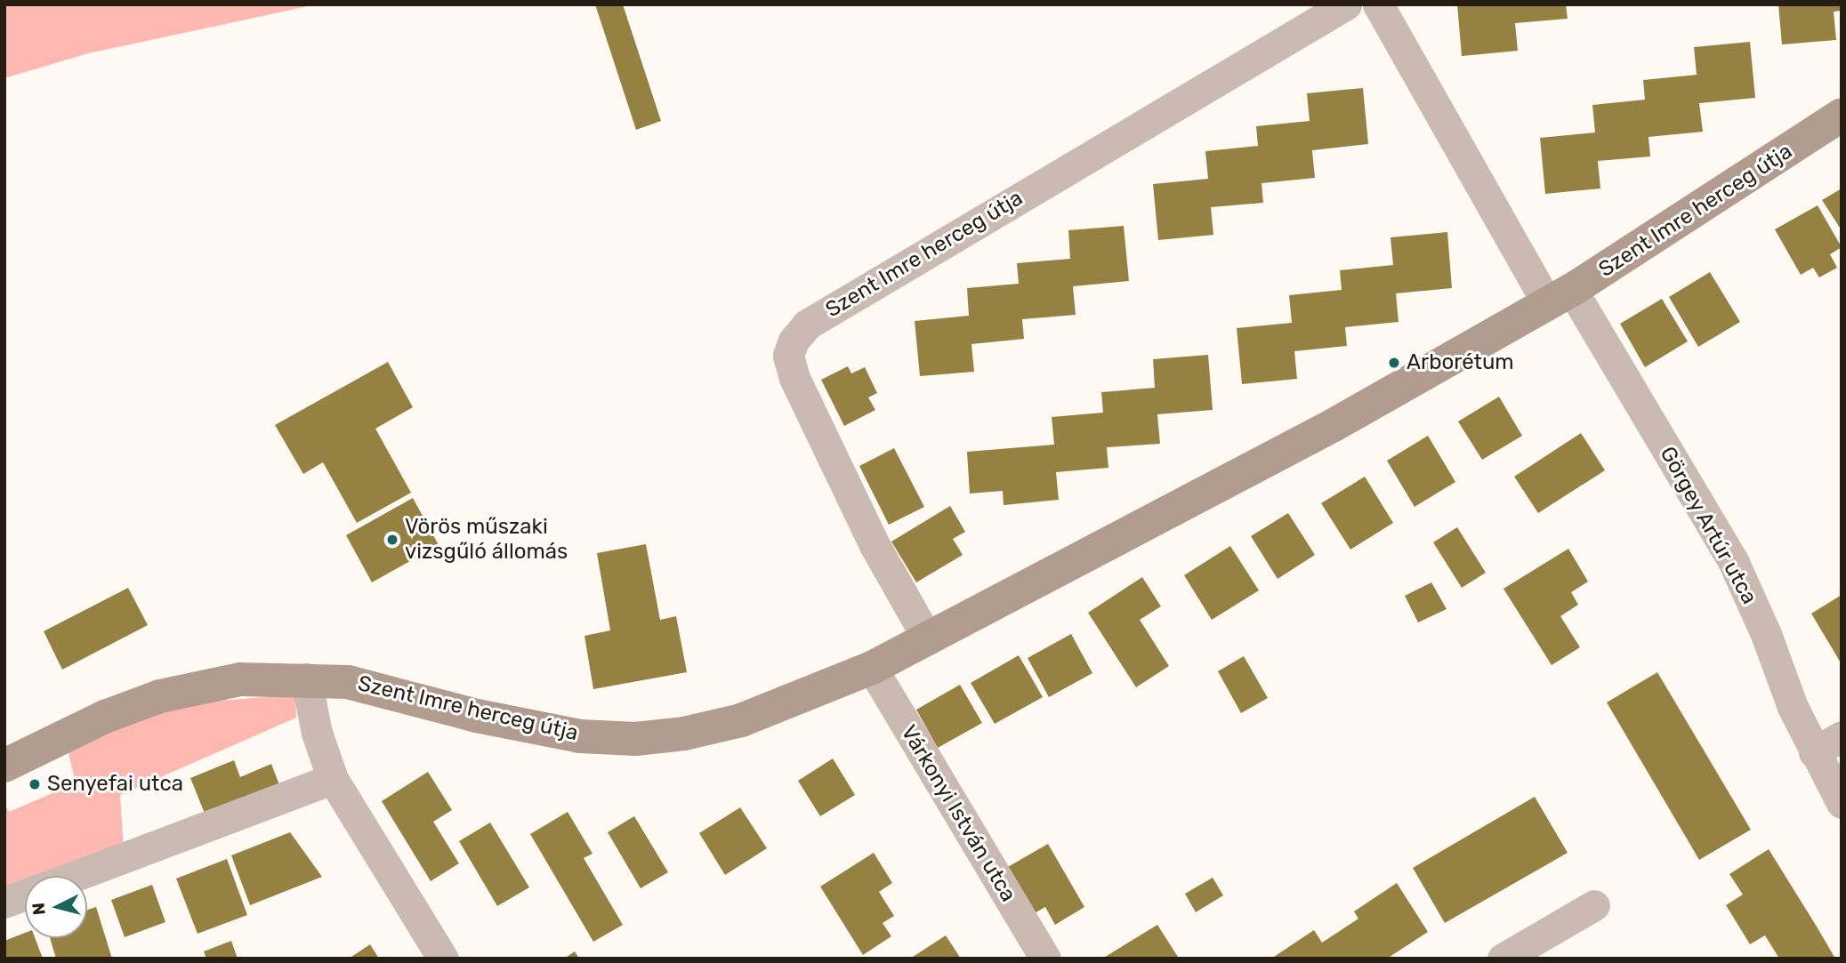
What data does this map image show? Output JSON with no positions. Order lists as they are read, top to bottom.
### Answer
{
  "streets": {
    "main road": ["Szent Imre herceg útja"],
    "street": ["Görgey Artúr utca", "Várkonyi István utca"]
  },
  "crossings": [
    ["Szent Imre herceg útja", "Görgey Artúr utca"],
    ["Szent Imre herceg útja", "Várkonyi István utca"]
  ],
  "places": ["Arborétum", "Vörös műszaki vizsgűló állomás", "Senyefai utca"],
  "north": "left"
}
